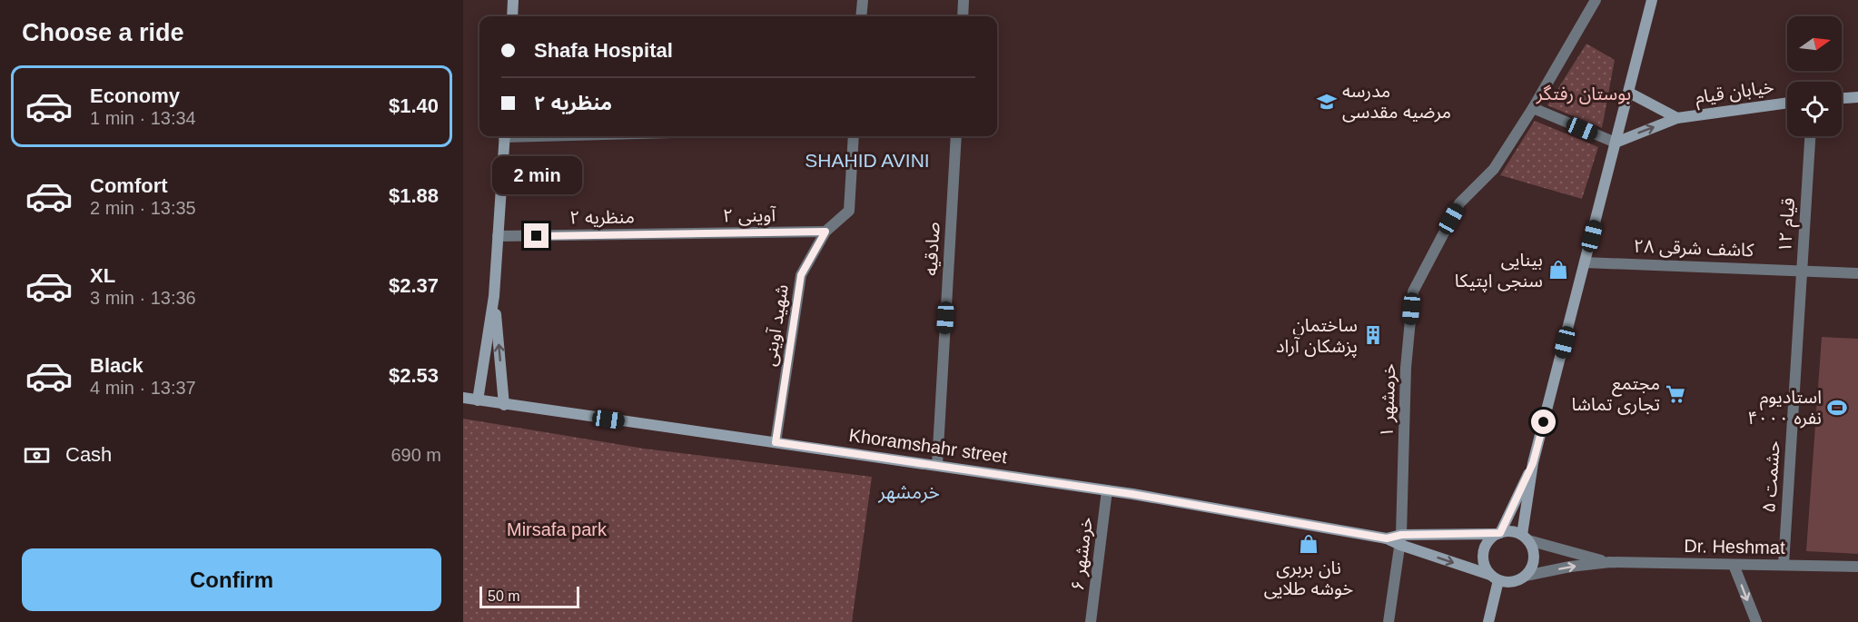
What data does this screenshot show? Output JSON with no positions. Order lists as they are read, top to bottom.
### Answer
{
  "streets": {
    "street": [
      "خیابان قیام",
      "آوینی ۲",
      "منظریه ۲",
      "قیام ۱۲",
      "کاشف شرقی ۲۸",
      "صادقیه",
      "شهید آوینی",
      "خرمشهر ۱",
      "Khoramshahr street",
      "حشمت ۵",
      "Dr. Heshmat",
      "خرمشهر ۶"
    ]
  },
  "crossings": [
    ["آوینی ۲", "منظریه ۲"],
    ["آوینی ۲", "شهید آوینی"],
    ["قیام ۱۲", "کاشف شرقی ۲۸"],
    ["قیام ۱۲", "حشمت ۵"],
    ["صادقیه", "Khoramshahr street"],
    ["شهید آوینی", "Khoramshahr street"],
    ["خرمشهر ۱", "Khoramshahr street"],
    ["Khoramshahr street", "خرمشهر ۶"],
    ["حشمت ۵", "Dr. Heshmat"]
  ],
  "one_way": ["خیابان قیام"],
  "districts": ["SHAHID AVINI", "خرمشهر"],
  "parks": ["بوستان رفتگر", "Mirsafa park"],
  "places": {
    "school or university": ["مدرسه مرضیه مقدسی"],
    "shop": ["بینایی سنجی اپتیکا", "نان بربری خوشه طلایی"],
    "building": ["ساختمان پزشکان آراد"],
    "supermarket": ["مجتمع تجاری تماشا"],
    "sports": ["استادیوم ۴۰۰۰ نفره"]
  },
  "scale_bar": "50 m",
  "north": "right",
  "page": {
    "heading": "Choose a ride",
    "banner": ["Shafa Hospital", "منظریه ۲"],
    "list": [
      {
        "name": "Economy",
        "note": "1 min · 13:34",
        "value": "$1.40"
      },
      {
        "name": "Comfort",
        "note": "2 min · 13:35",
        "value": "$1.88"
      },
      {
        "name": "XL",
        "note": "3 min · 13:36",
        "value": "$2.37"
      },
      {
        "name": "Black",
        "note": "4 min · 13:37",
        "value": "$2.53"
      }
    ],
    "bubble": "2 min",
    "pay": ["Cash", "690 m"],
    "buttons": "Confirm",
    "scale": "50 m"
  }
}
